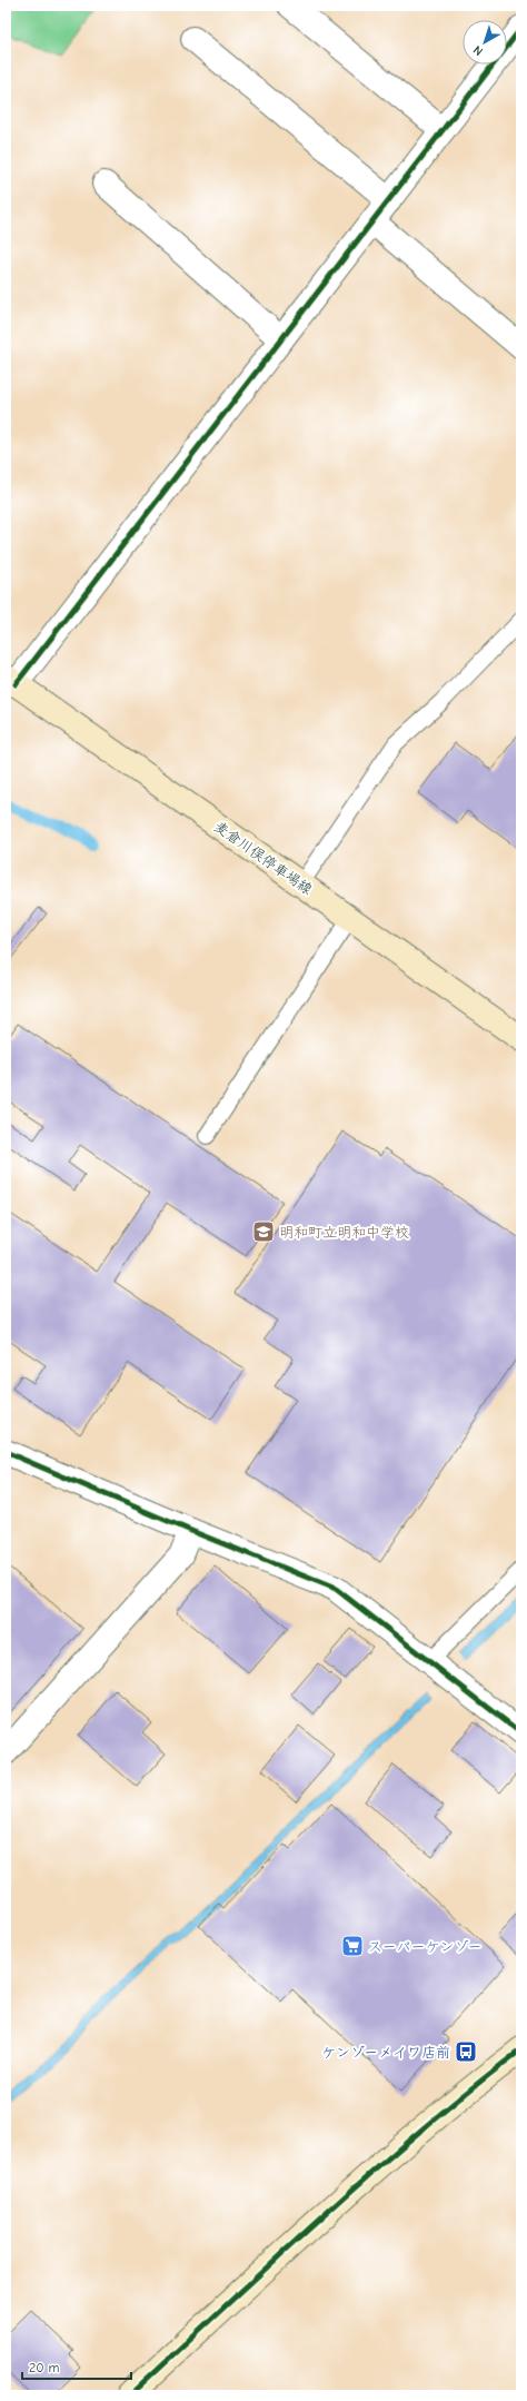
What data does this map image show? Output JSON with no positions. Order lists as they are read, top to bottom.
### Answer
{
  "streets": {
    "main road": ["麦倉川俣停車場線"]
  },
  "places": {
    "school or university": ["明和町立明和中学校"],
    "supermarket": ["スーパーケンゾー"],
    "bus stop": ["ケンゾーメイワ店前"]
  },
  "scale_bar": "20 m",
  "north": "bottom left"
}
